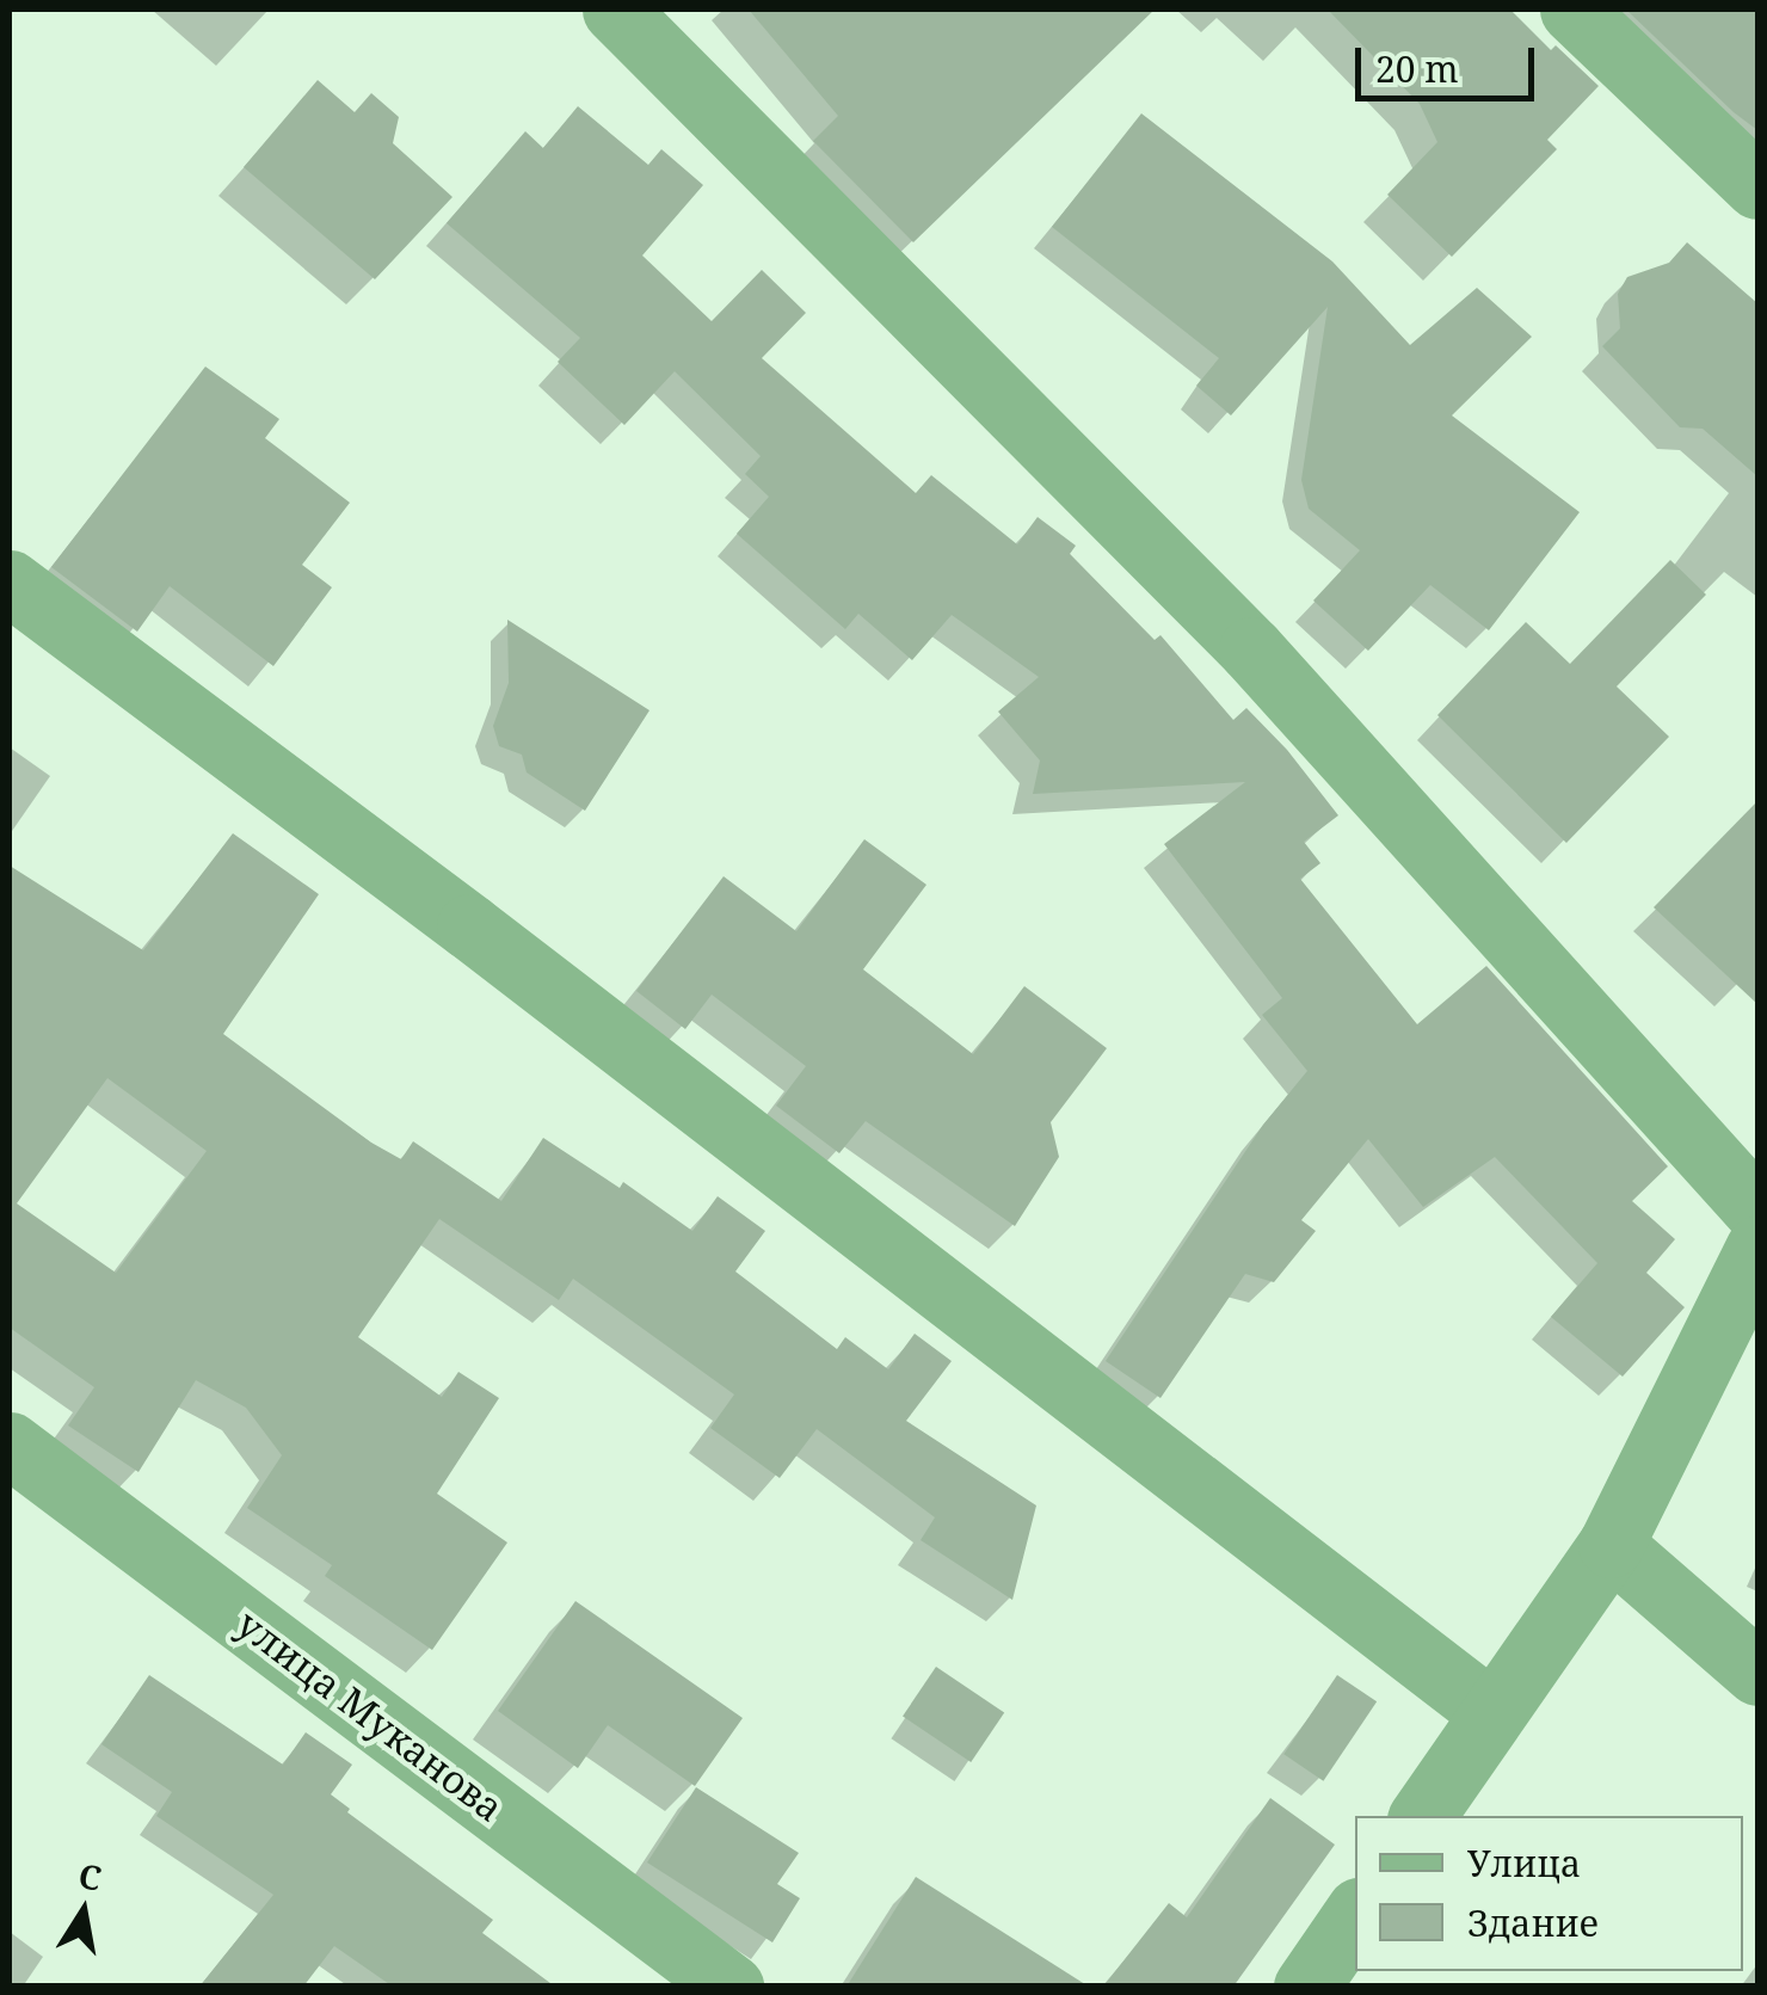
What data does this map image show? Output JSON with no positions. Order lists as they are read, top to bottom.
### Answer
{
  "streets": {
    "street": ["улица Муканова"]
  },
  "legend": ["Улица", "Здание"],
  "scale_bar": "20 m",
  "north": "top"
}
